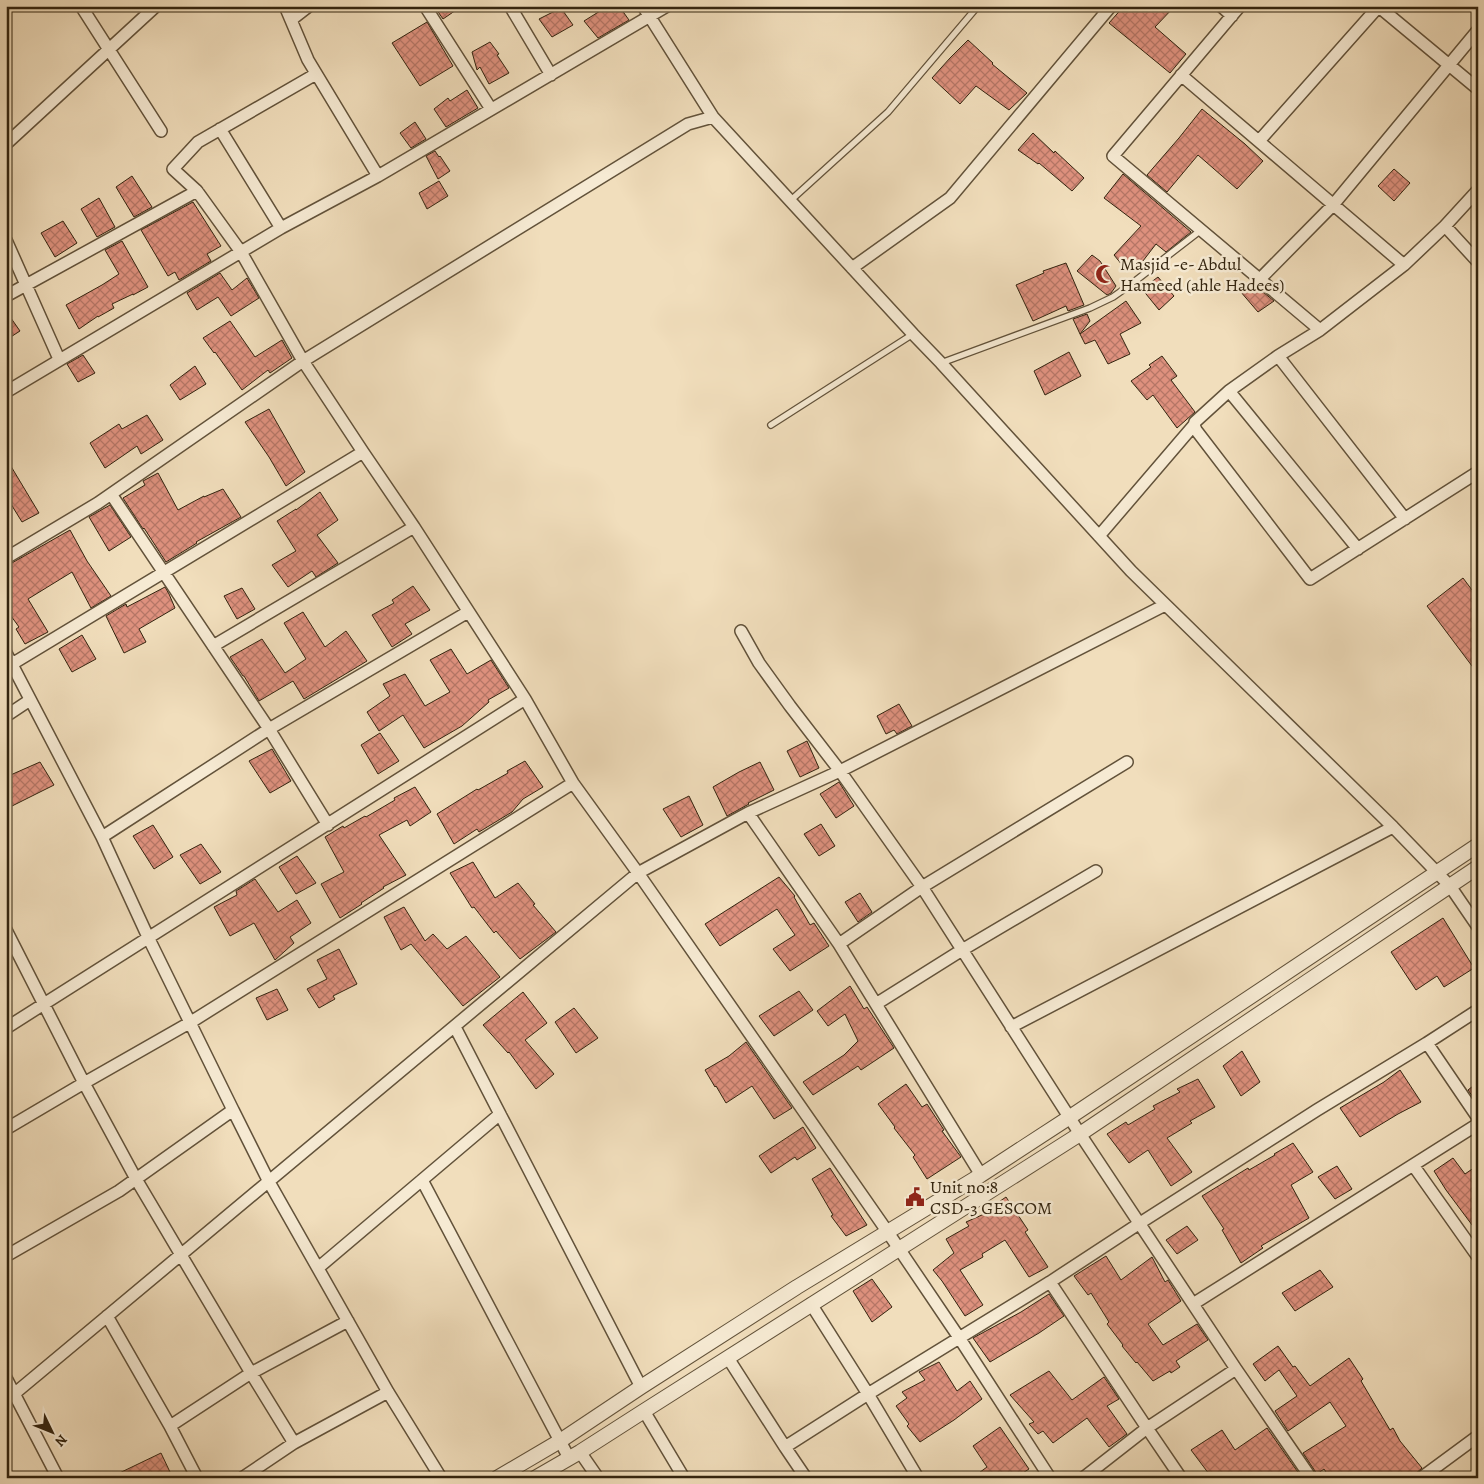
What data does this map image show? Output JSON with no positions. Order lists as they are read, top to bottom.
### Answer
{
  "places": {
    "mosque": ["Masjid -e- Abdul Hameed (ahle Hadees)"],
    "public building": ["Unit no:8 CSD-3 GESCOM"]
  },
  "north": "bottom right"
}
